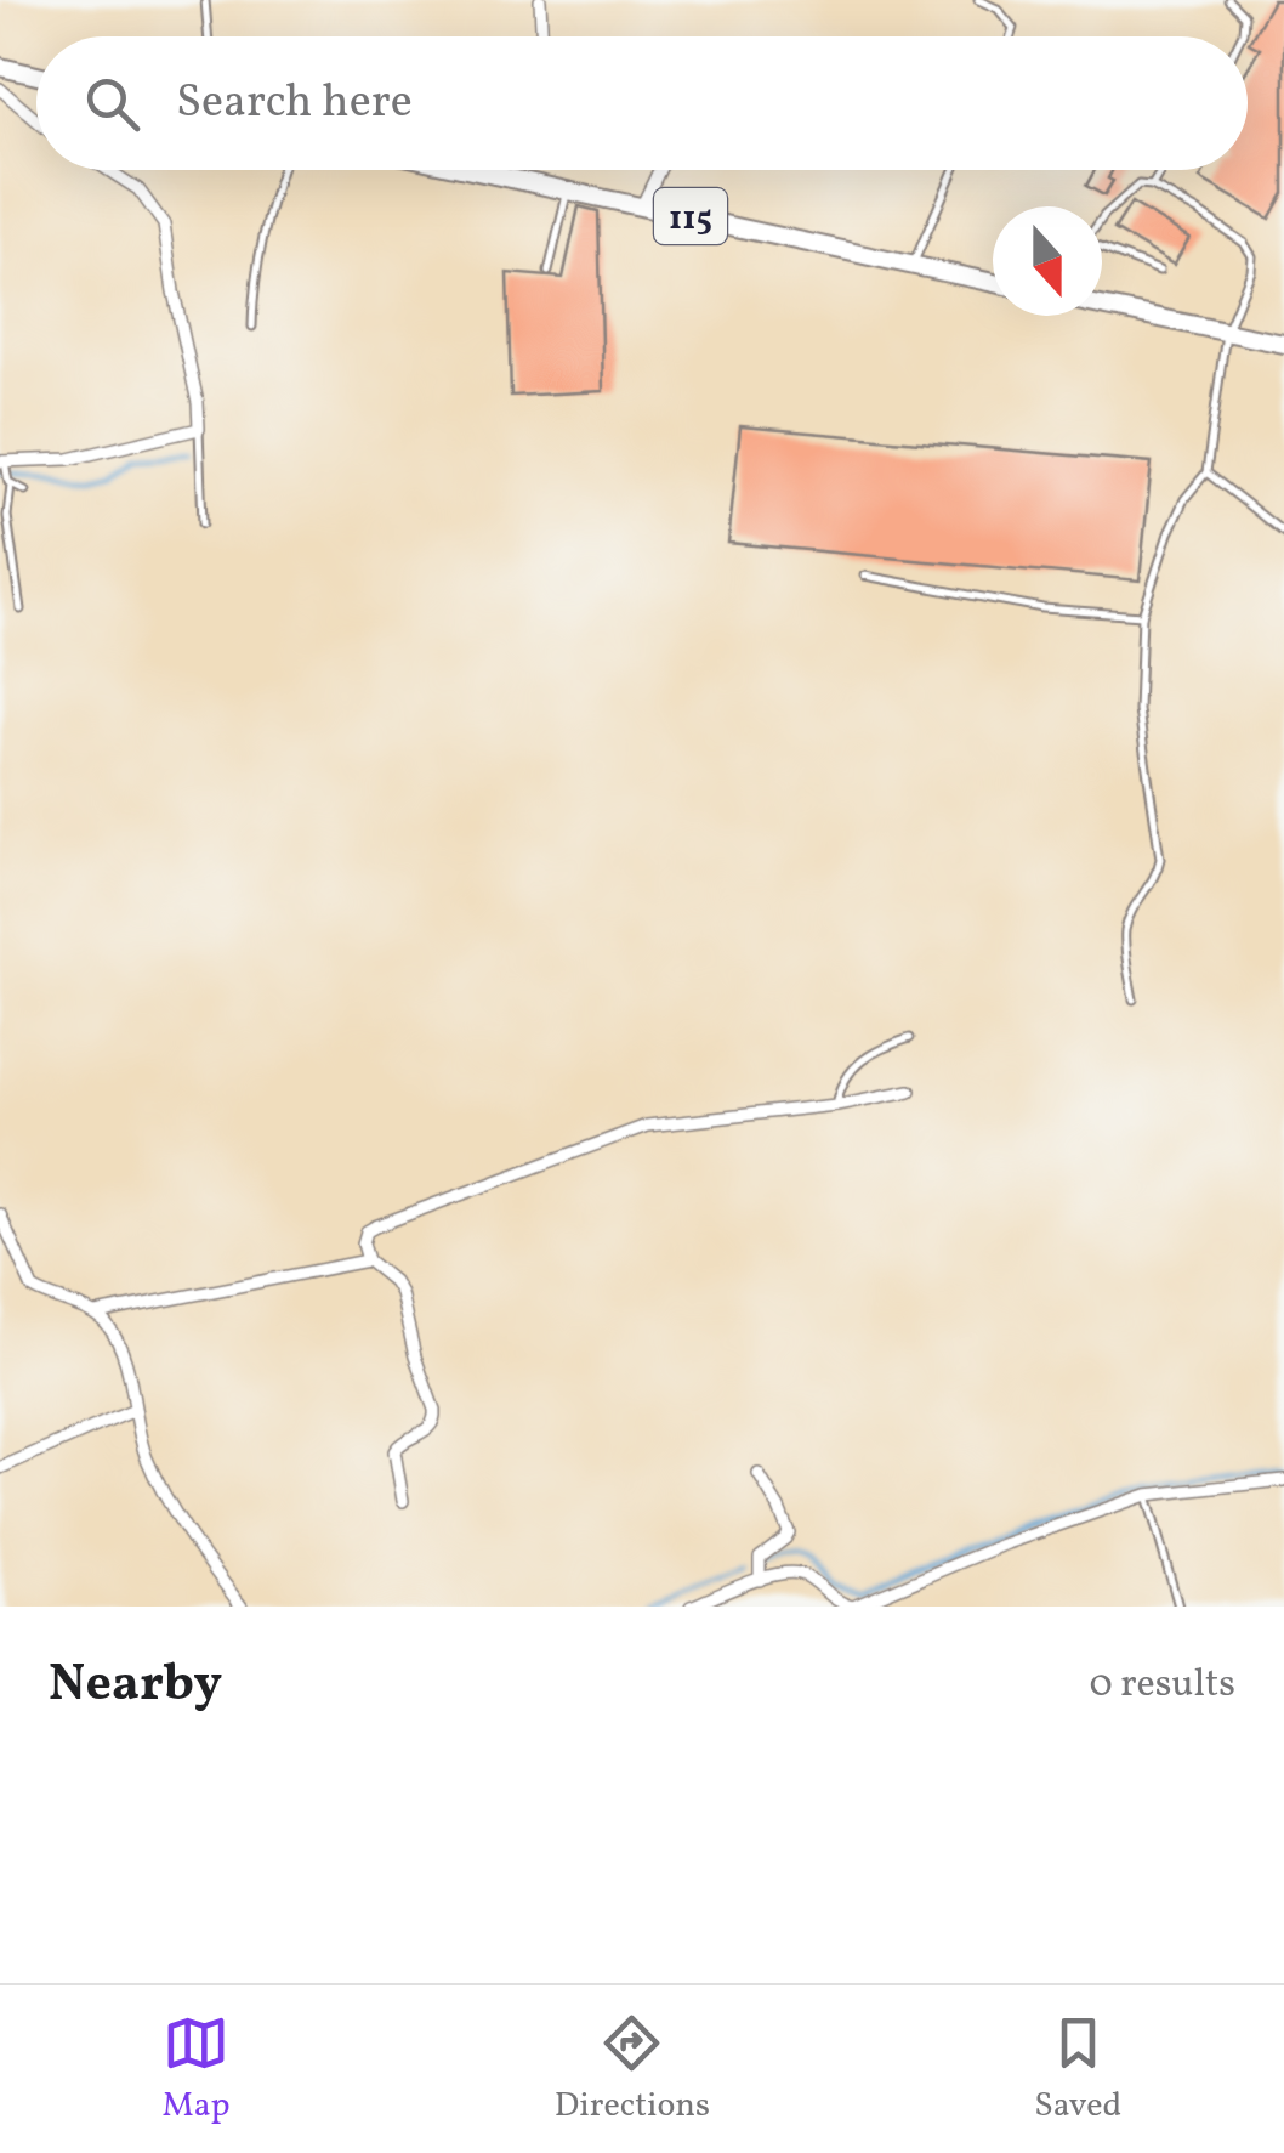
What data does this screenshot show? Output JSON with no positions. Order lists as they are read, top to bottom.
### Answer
{
  "streets": {
    "main road": ["115"]
  },
  "north": "bottom",
  "page": {
    "search": "Search here",
    "heading": ["Nearby", "0 results"],
    "nav": ["Map", "Directions", "Saved"]
  }
}
